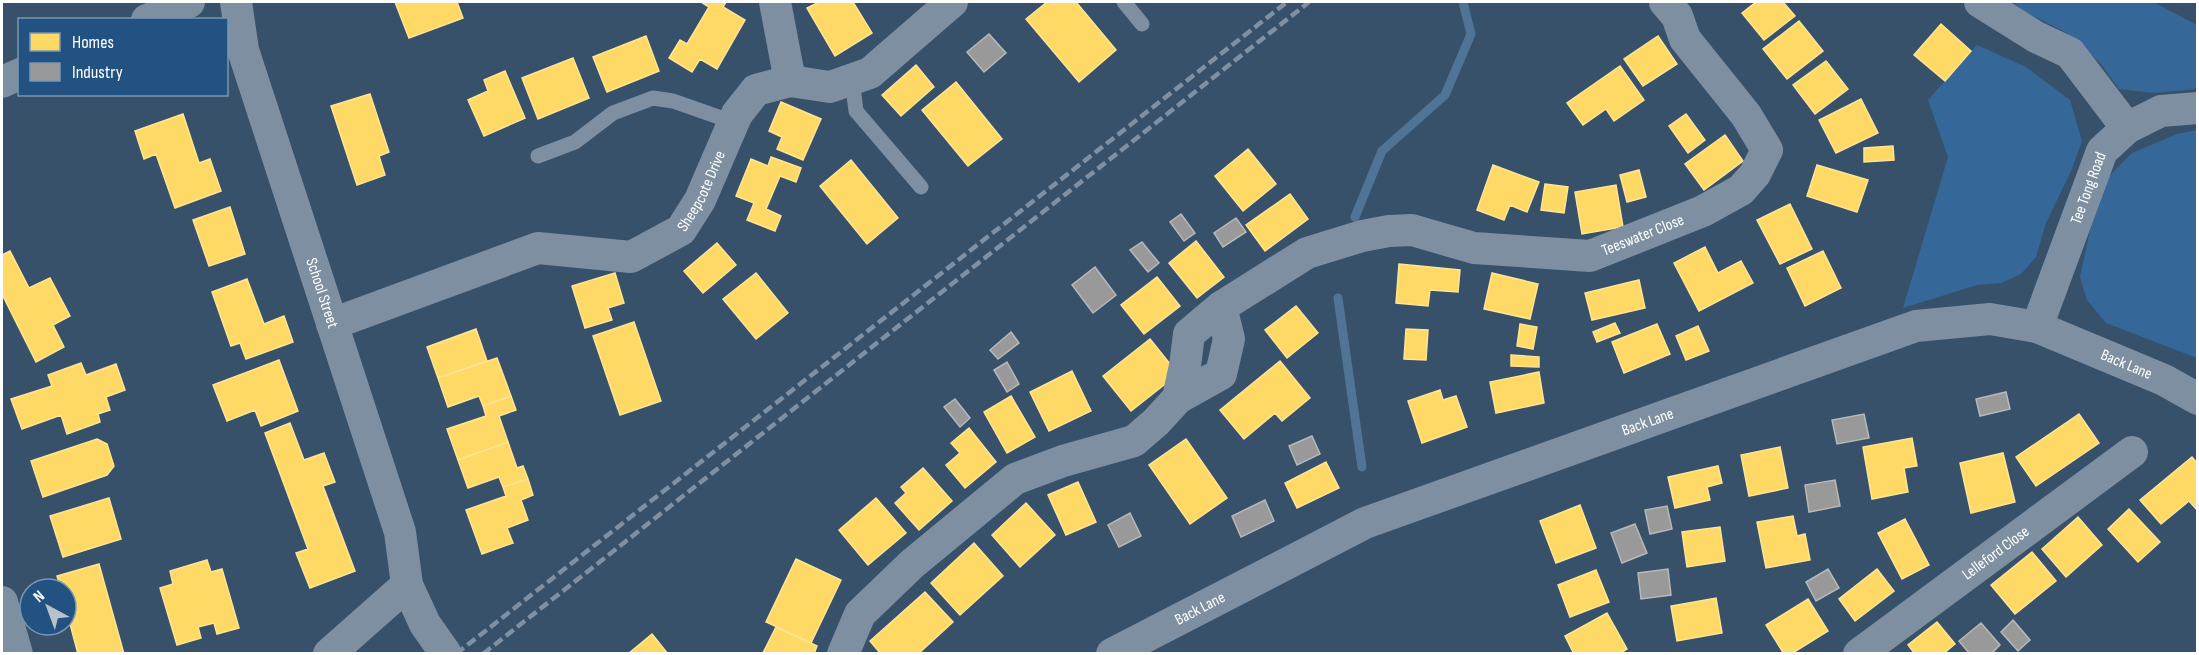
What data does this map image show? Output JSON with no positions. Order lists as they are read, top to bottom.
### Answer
{
  "streets": {
    "street": [
      "Sheepcote Drive",
      "Tee Tong Road",
      "Teeswater Close",
      "School Street",
      "Back Lane",
      "Lelleford Close"
    ]
  },
  "crossings": [
    ["Sheepcote Drive", "School Street"],
    ["Tee Tong Road", "Back Lane"]
  ],
  "legend": ["Homes", "Industry"],
  "north": "top left"
}
